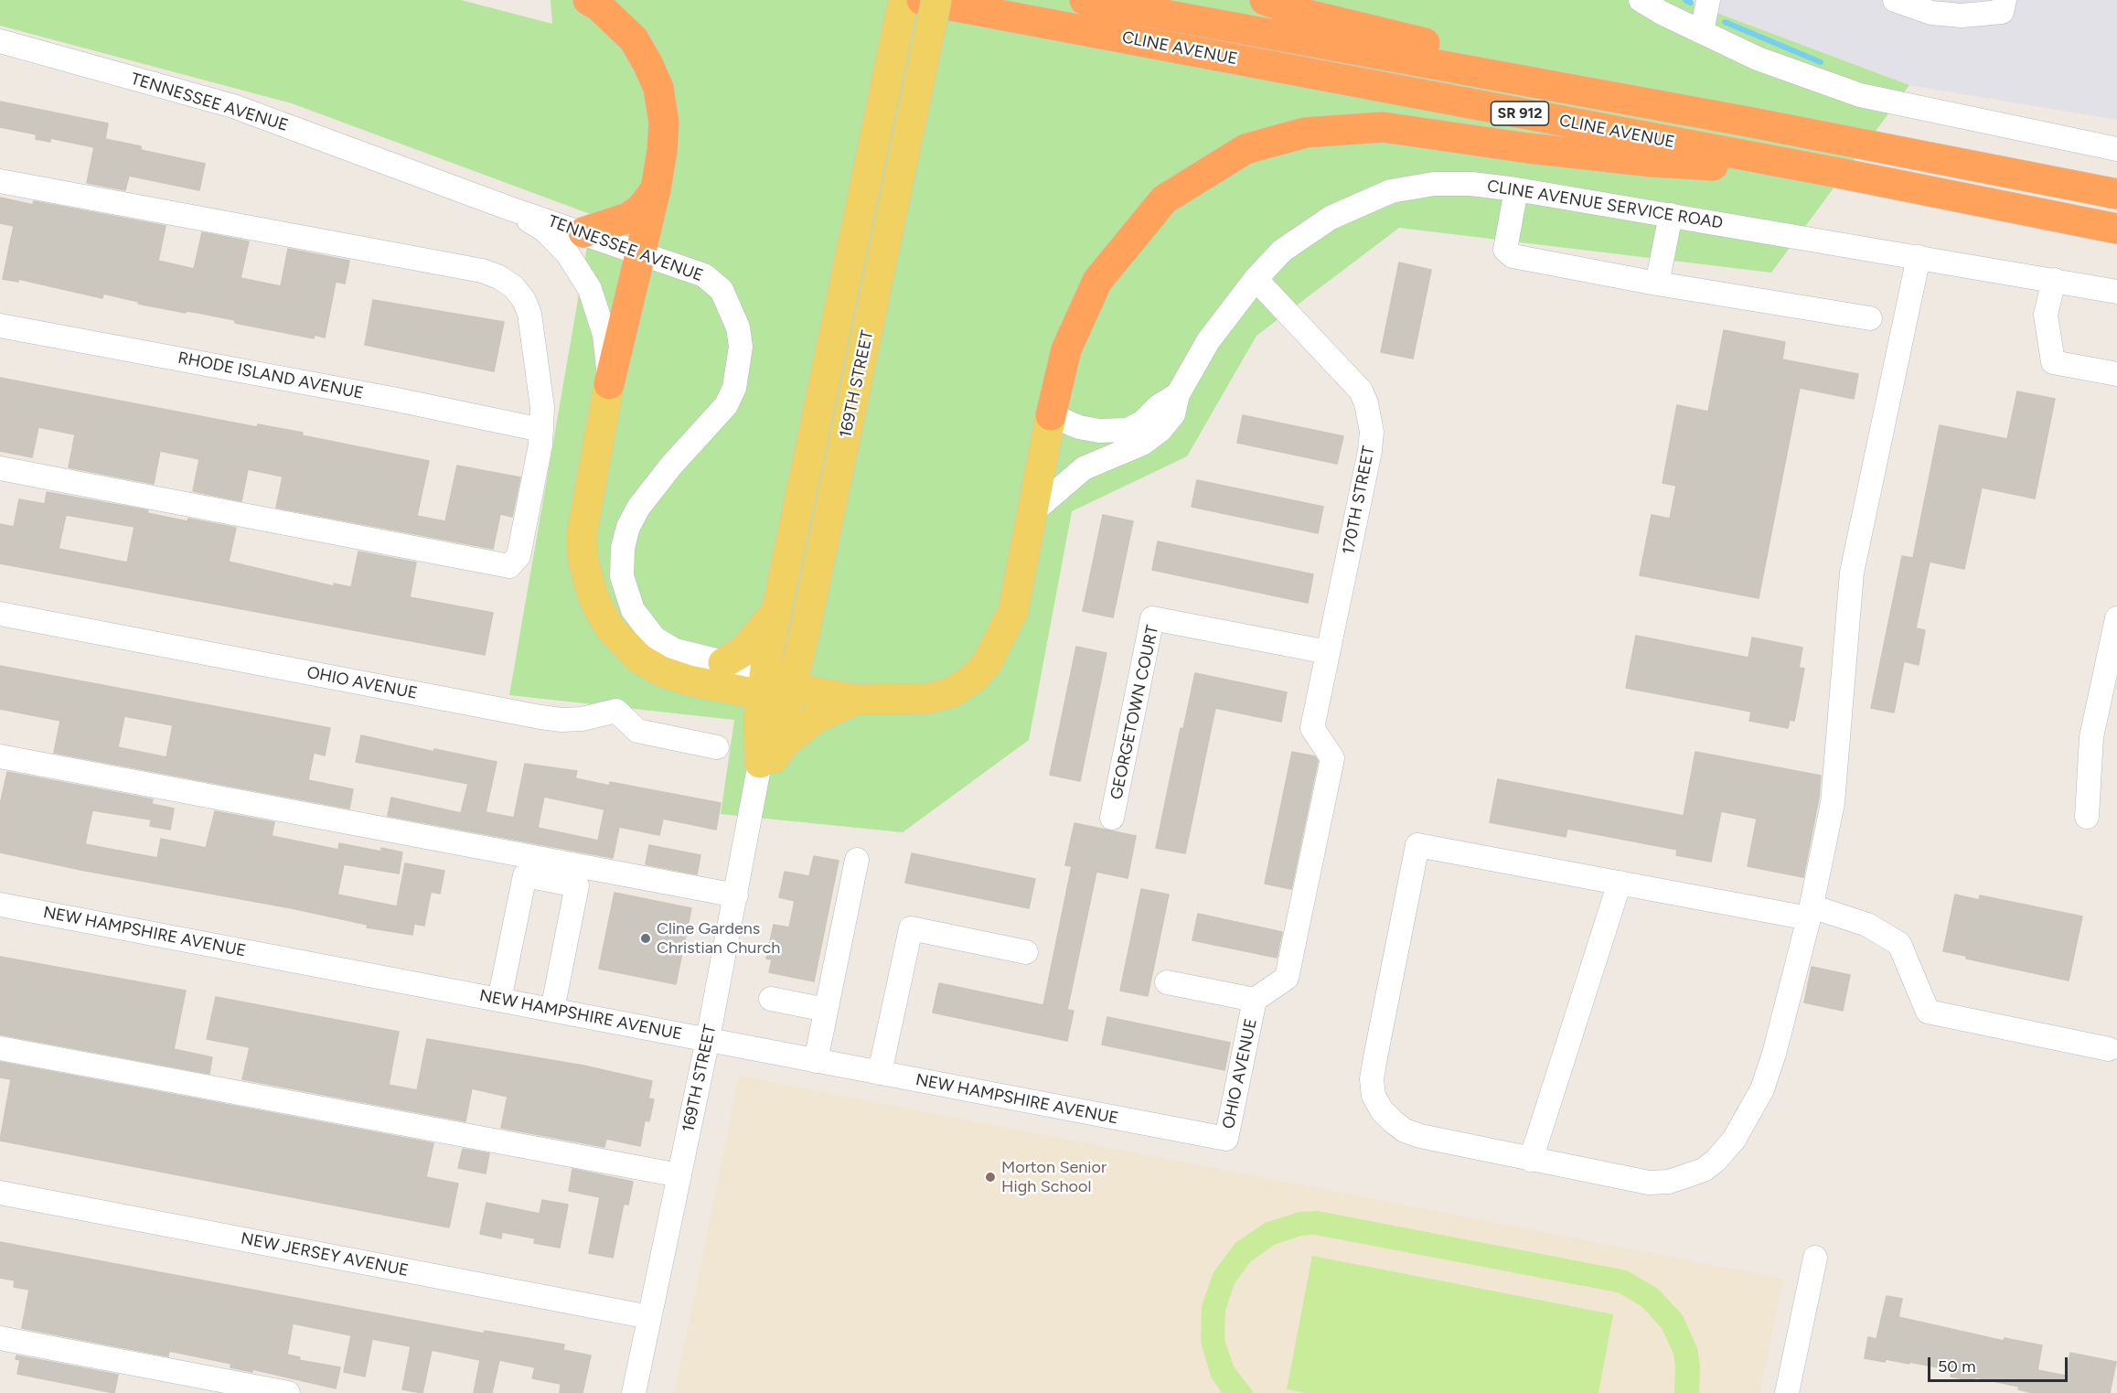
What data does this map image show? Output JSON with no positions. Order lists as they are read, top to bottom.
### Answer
{
  "streets": {
    "highway": ["CLINE AVENUE", "SR 912"],
    "main road": ["TENNESSEE AVENUE", "169TH STREET"],
    "street": [
      "CLINE AVENUE SERVICE ROAD",
      "RHODE ISLAND AVENUE",
      "170TH STREET",
      "OHIO AVENUE",
      "GEORGETOWN COURT",
      "NEW HAMPSHIRE AVENUE",
      "NEW JERSEY AVENUE"
    ]
  },
  "crossings": [
    ["TENNESSEE AVENUE", "169TH STREET"],
    ["CLINE AVENUE SERVICE ROAD", "170TH STREET"],
    ["169TH STREET", "NEW HAMPSHIRE AVENUE"],
    ["169TH STREET", "NEW JERSEY AVENUE"],
    ["170TH STREET", "OHIO AVENUE"],
    ["170TH STREET", "GEORGETOWN COURT"],
    ["OHIO AVENUE", "NEW HAMPSHIRE AVENUE"]
  ],
  "places": ["Cline Gardens Christian Church", "Morton Senior High School"],
  "scale_bar": "50 m"
}
